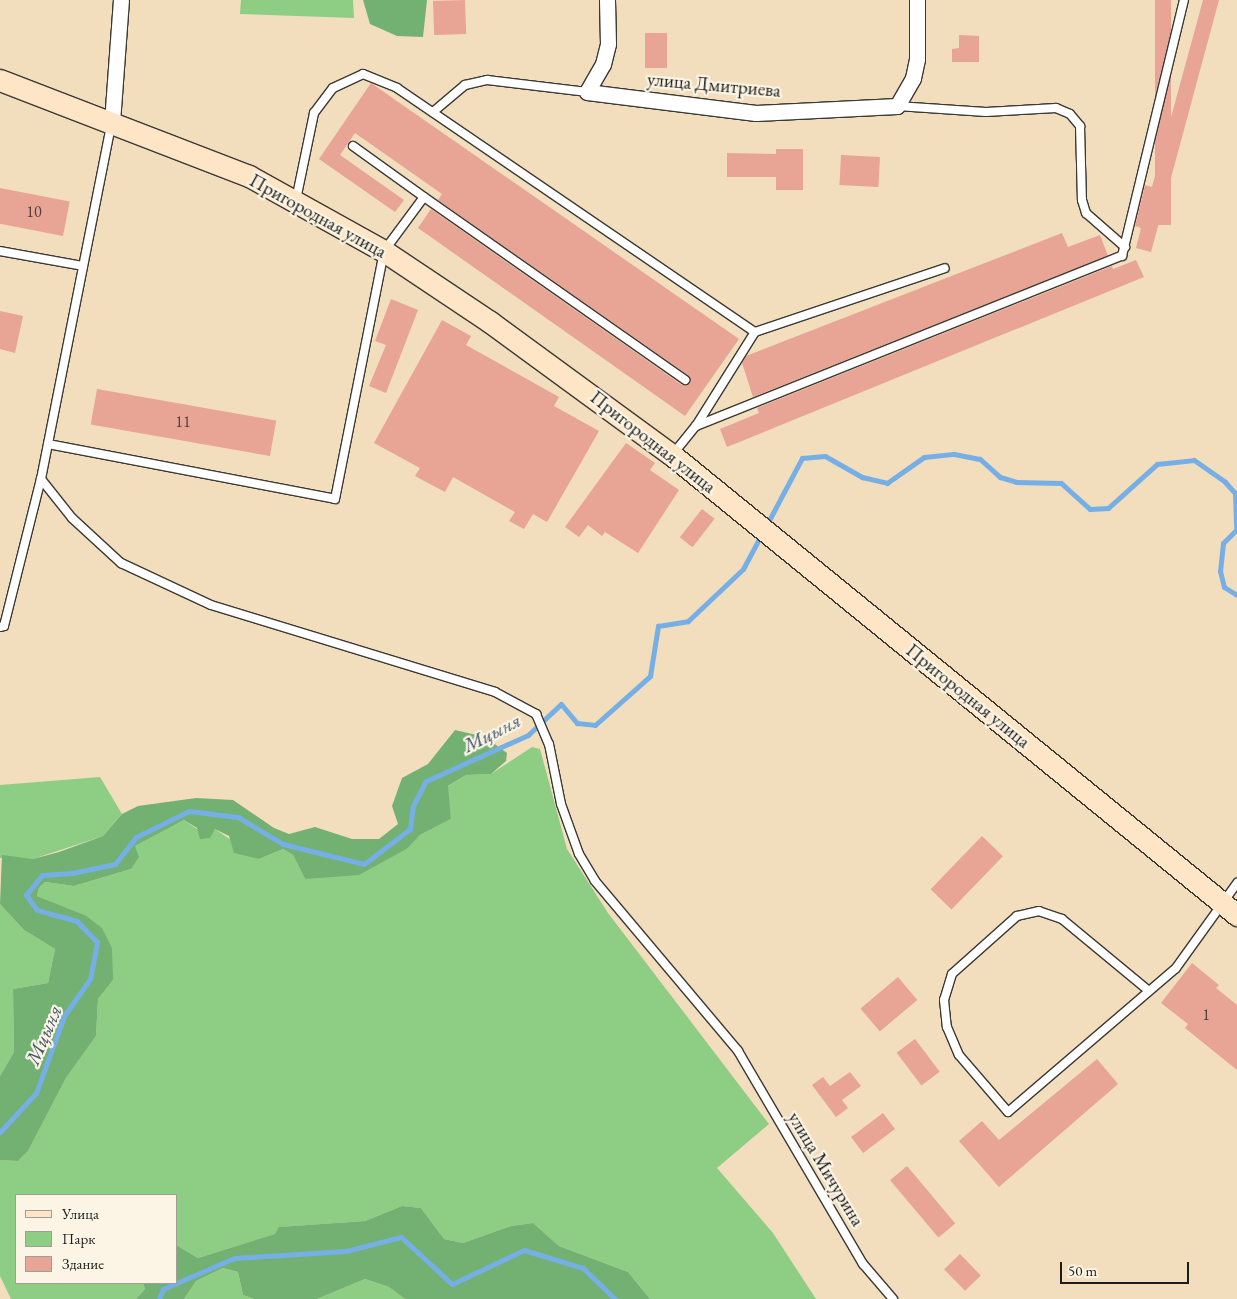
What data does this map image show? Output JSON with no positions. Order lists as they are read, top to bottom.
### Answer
{
  "streets": {
    "street": ["улица Дмитриева", "Пригородная улица"],
    "lane": ["улица Мичурина"]
  },
  "water": ["Мцыня"],
  "house_numbers": ["10", "11", "1"],
  "legend": ["Улица", "Парк", "Здание"],
  "scale_bar": "50 m"
}
